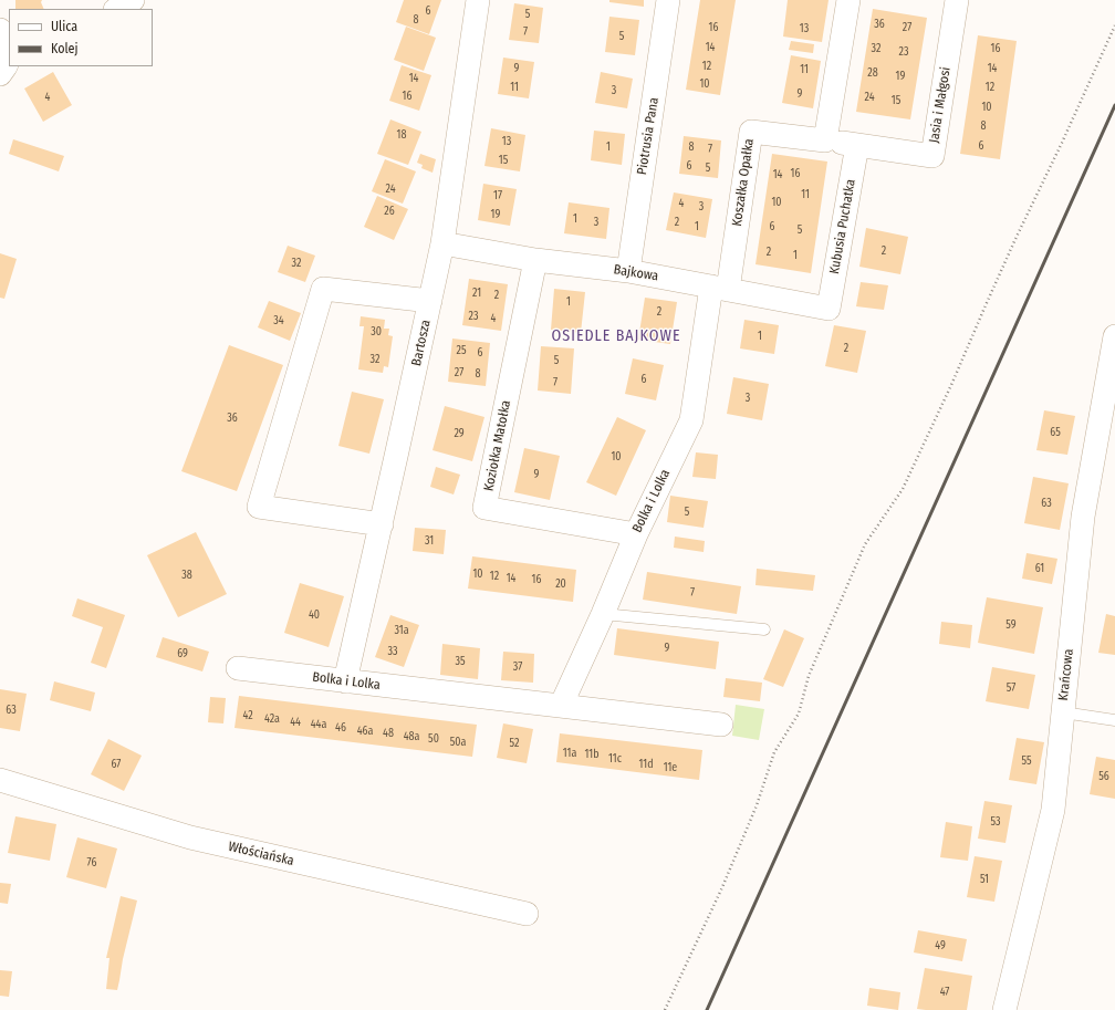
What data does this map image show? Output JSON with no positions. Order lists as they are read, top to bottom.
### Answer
{
  "streets": {
    "street": [
      "Jasia i Małgosi",
      "Piotrusia Pana",
      "Koszałka Opałka",
      "Kubusia Puchatka",
      "Bajkowa",
      "Bartosza",
      "Koziołka Matołka",
      "Bolka i Lolka",
      "Krańcowa",
      "Włościańska"
    ]
  },
  "crossings": [
    ["Jasia i Małgosi", "Koszałka Opałka"],
    ["Jasia i Małgosi", "Kubusia Puchatka"],
    ["Piotrusia Pana", "Bajkowa"],
    ["Koszałka Opałka", "Bajkowa"],
    ["Koszałka Opałka", "Bolka i Lolka"],
    ["Kubusia Puchatka", "Bajkowa"],
    ["Bajkowa", "Bartosza"],
    ["Bajkowa", "Koziołka Matołka"],
    ["Bajkowa", "Bolka i Lolka"],
    ["Bartosza", "Bolka i Lolka"],
    ["Koziołka Matołka", "Bolka i Lolka"]
  ],
  "districts": ["OSIEDLE BAJKOWE"],
  "house_numbers": [
    "6",
    "5",
    "8",
    "36",
    "16",
    "27",
    "13",
    "7",
    "5",
    "14",
    "32",
    "16",
    "23",
    "12",
    "9",
    "14",
    "11",
    "28",
    "19",
    "14",
    "10",
    "11",
    "12",
    "3",
    "9",
    "16",
    "4",
    "24",
    "15",
    "10",
    "8",
    "18",
    "13",
    "6",
    "1",
    "8",
    "7",
    "15",
    "6",
    "5",
    "16",
    "14",
    "24",
    "11",
    "17",
    "10",
    "4",
    "3",
    "26",
    "19",
    "1",
    "3",
    "2",
    "1",
    "6",
    "5",
    "2",
    "2",
    "1",
    "32",
    "21",
    "2",
    "1",
    "2",
    "23",
    "4",
    "34",
    "30",
    "1",
    "2",
    "25",
    "6",
    "32",
    "5",
    "27",
    "8",
    "6",
    "7",
    "3",
    "36",
    "65",
    "29",
    "10",
    "9",
    "63",
    "5",
    "31",
    "61",
    "10",
    "38",
    "12",
    "14",
    "16",
    "20",
    "7",
    "40",
    "59",
    "31a",
    "9",
    "33",
    "69",
    "35",
    "37",
    "57",
    "63",
    "42",
    "42a",
    "44",
    "44a",
    "46",
    "46a",
    "48",
    "48a",
    "50",
    "50a",
    "52",
    "11a",
    "11b",
    "11c",
    "55",
    "67",
    "11d",
    "11e",
    "56",
    "53",
    "76",
    "51",
    "49",
    "47"
  ],
  "legend": ["Ulica", "Kolej"]
}
